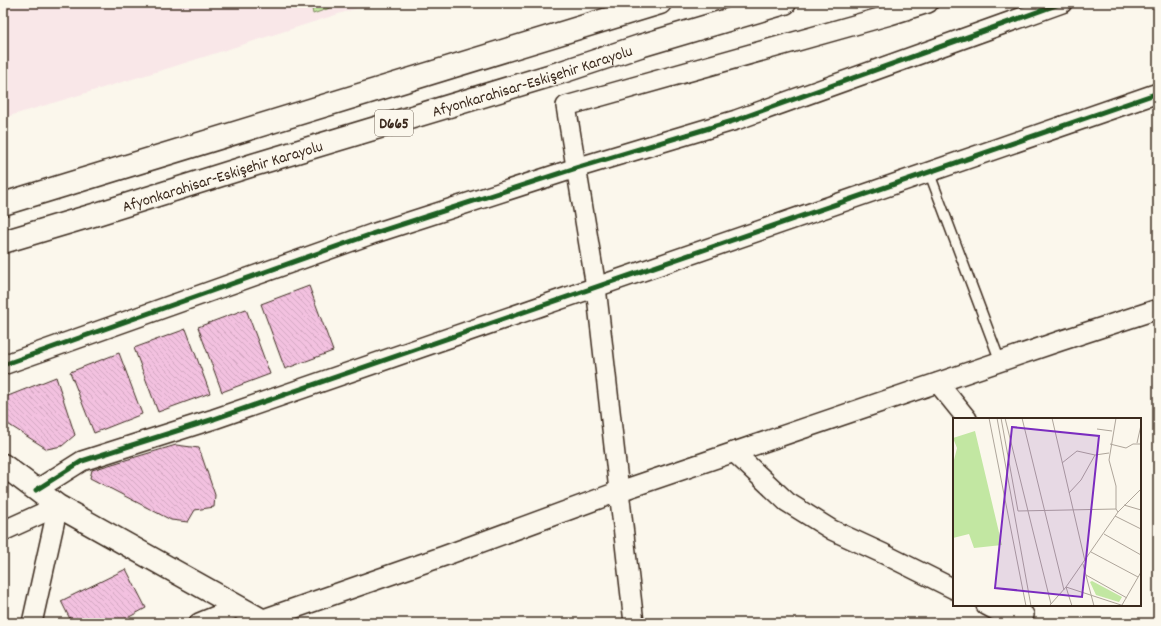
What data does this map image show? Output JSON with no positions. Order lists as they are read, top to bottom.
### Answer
{
  "streets": {
    "main road": ["Afyonkarahisar-Eskişehir Karayolu", "D665"]
  }
}
